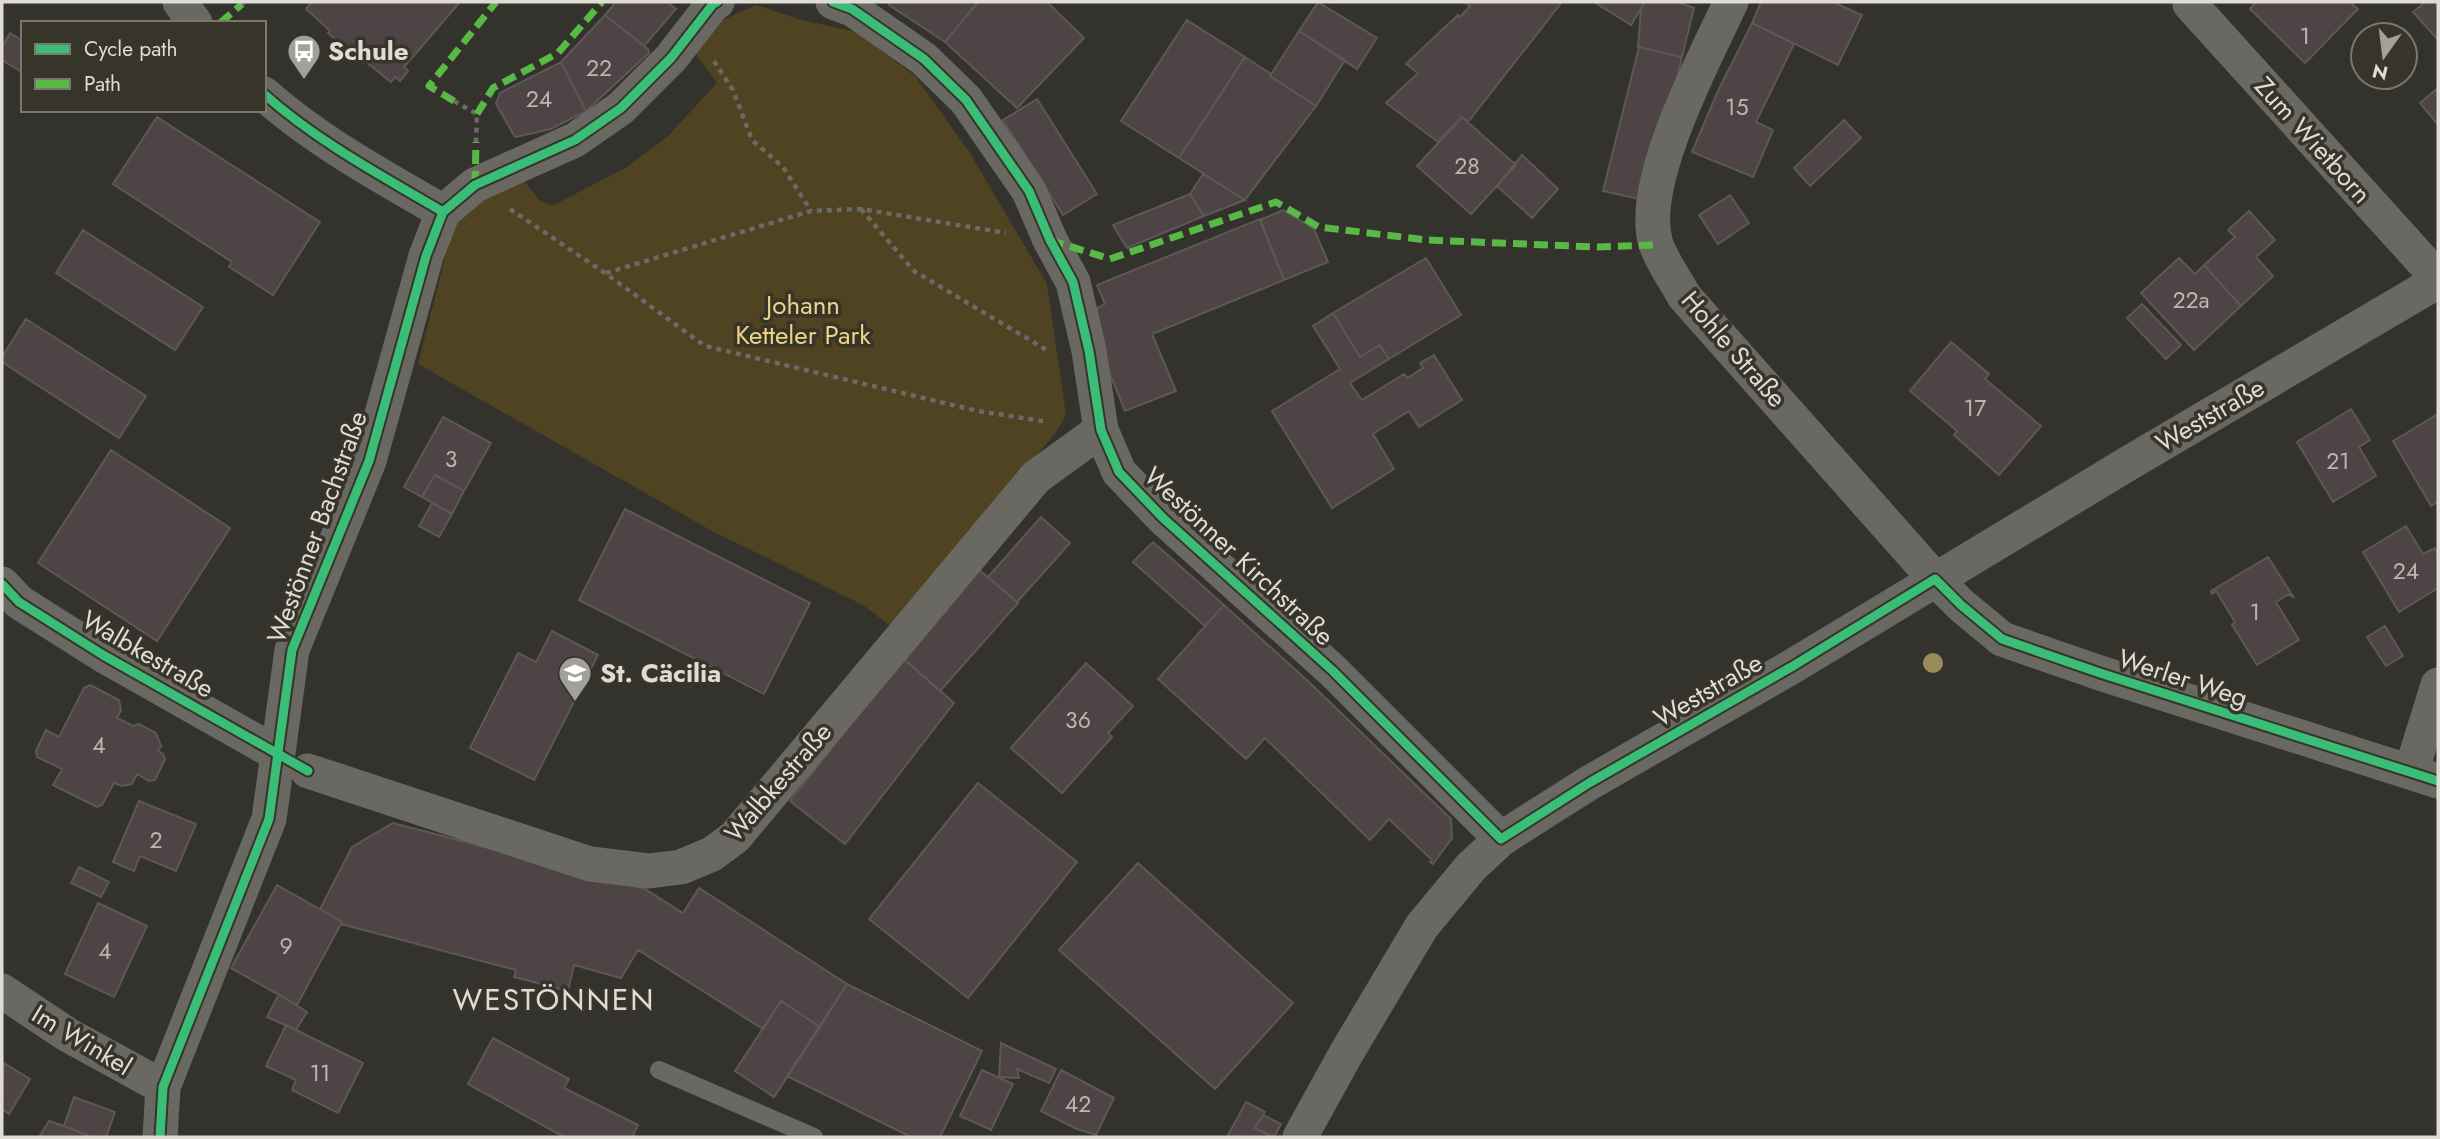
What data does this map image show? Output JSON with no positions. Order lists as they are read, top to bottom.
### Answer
{
  "streets": {
    "street": [
      "Zum Wietborn",
      "Hohle Straße",
      "Weststraße",
      "Westönner Bachstraße",
      "Westönner Kirchstraße",
      "Walbkestraße",
      "Werler Weg",
      "Im Winkel"
    ]
  },
  "crossings": [
    ["Zum Wietborn", "Weststraße"],
    ["Hohle Straße", "Weststraße"],
    ["Hohle Straße", "Werler Weg"],
    ["Weststraße", "Westönner Kirchstraße"],
    ["Weststraße", "Werler Weg"],
    ["Westönner Bachstraße", "Walbkestraße"],
    ["Westönner Bachstraße", "Im Winkel"],
    ["Westönner Kirchstraße", "Walbkestraße"]
  ],
  "districts": ["WESTÖNNEN"],
  "parks": ["Johann Ketteler Park"],
  "places": {
    "bus stop": ["Schule"],
    "school or university": ["St. Cäcilia"]
  },
  "house_numbers": [
    "1",
    "22",
    "24",
    "15",
    "28",
    "22a",
    "17",
    "3",
    "21",
    "24",
    "1",
    "36",
    "4",
    "2",
    "9",
    "4",
    "11",
    "42"
  ],
  "legend": ["Cycle path", "Path"],
  "north": "bottom"
}
